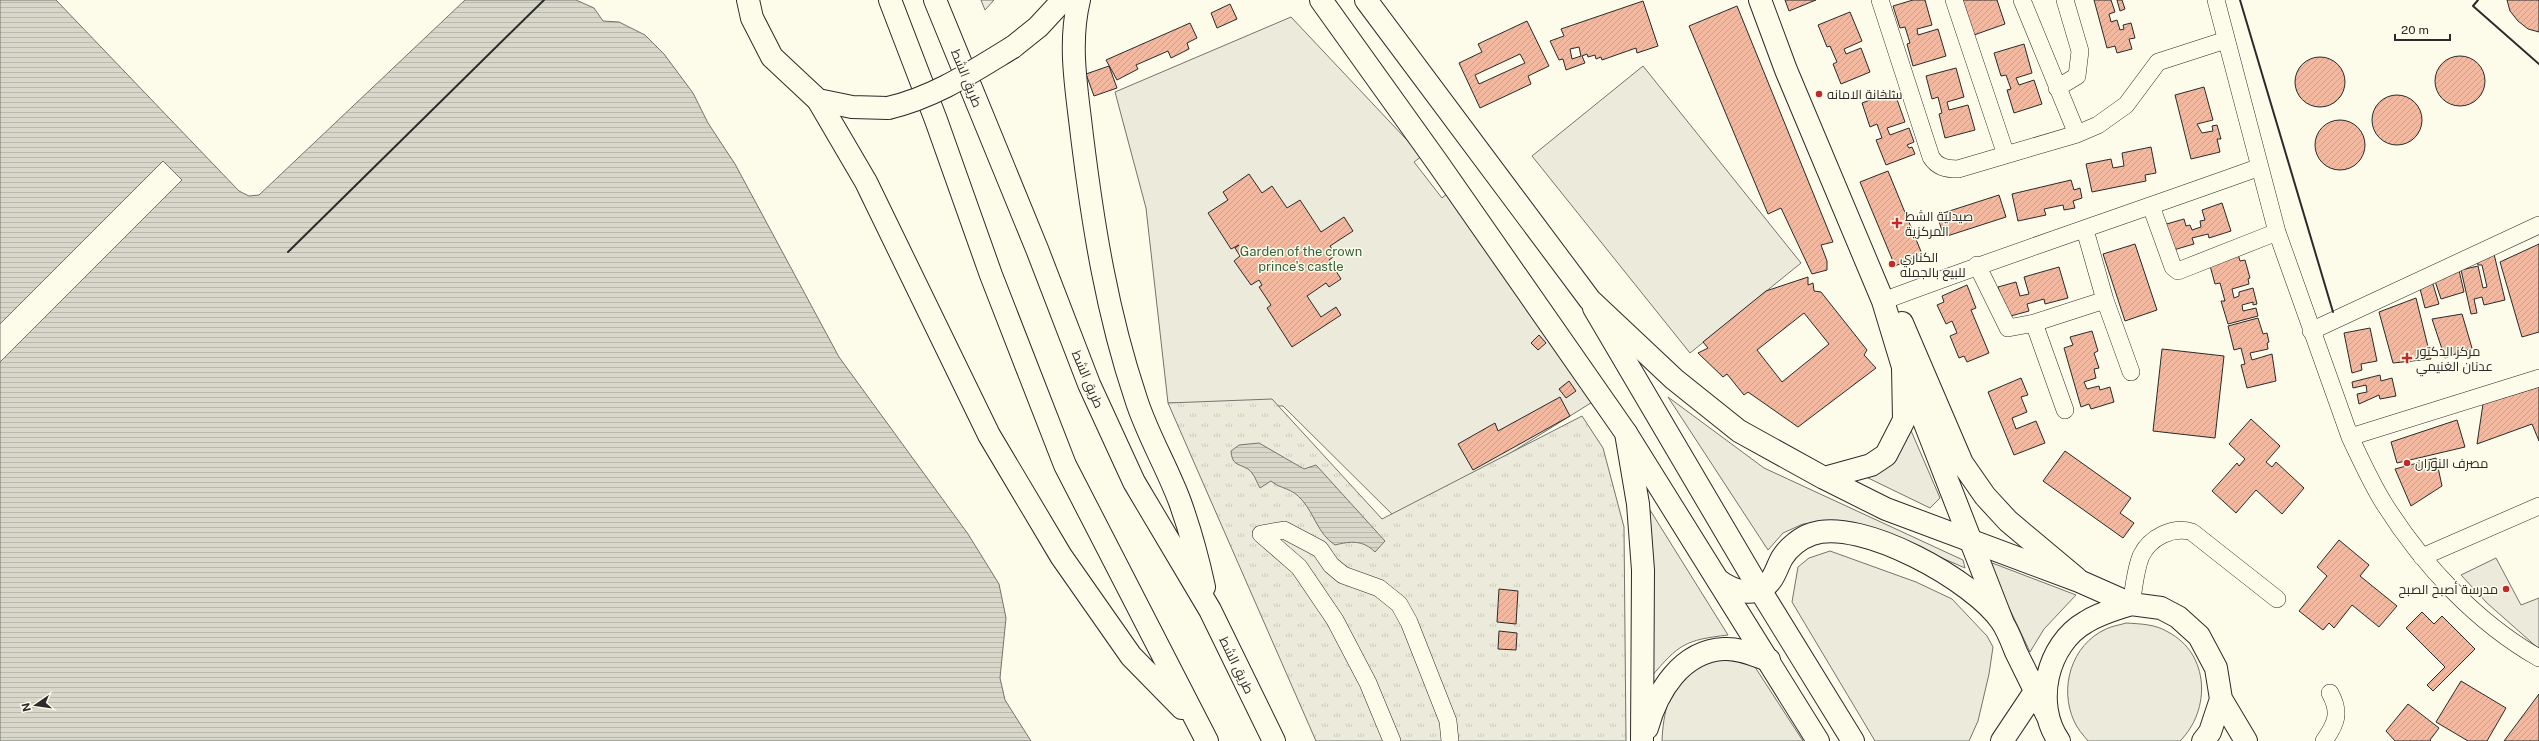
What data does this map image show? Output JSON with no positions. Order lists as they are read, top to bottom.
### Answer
{
  "streets": {
    "main road": ["طريق الشط"]
  },
  "parks": ["Garden of the crown prince's castle"],
  "places": {
    "other": [
      "سلخانة الامانه",
      "الكناري للبيع بالجمله",
      "مصرف النوران",
      "مدرسة أصبح الصبح"
    ],
    "health": ["صيدلية الشط المركزية", "مركز الدكتور عدنان الغنيمي"]
  },
  "scale_bar": "20 m",
  "north": "left"
}
